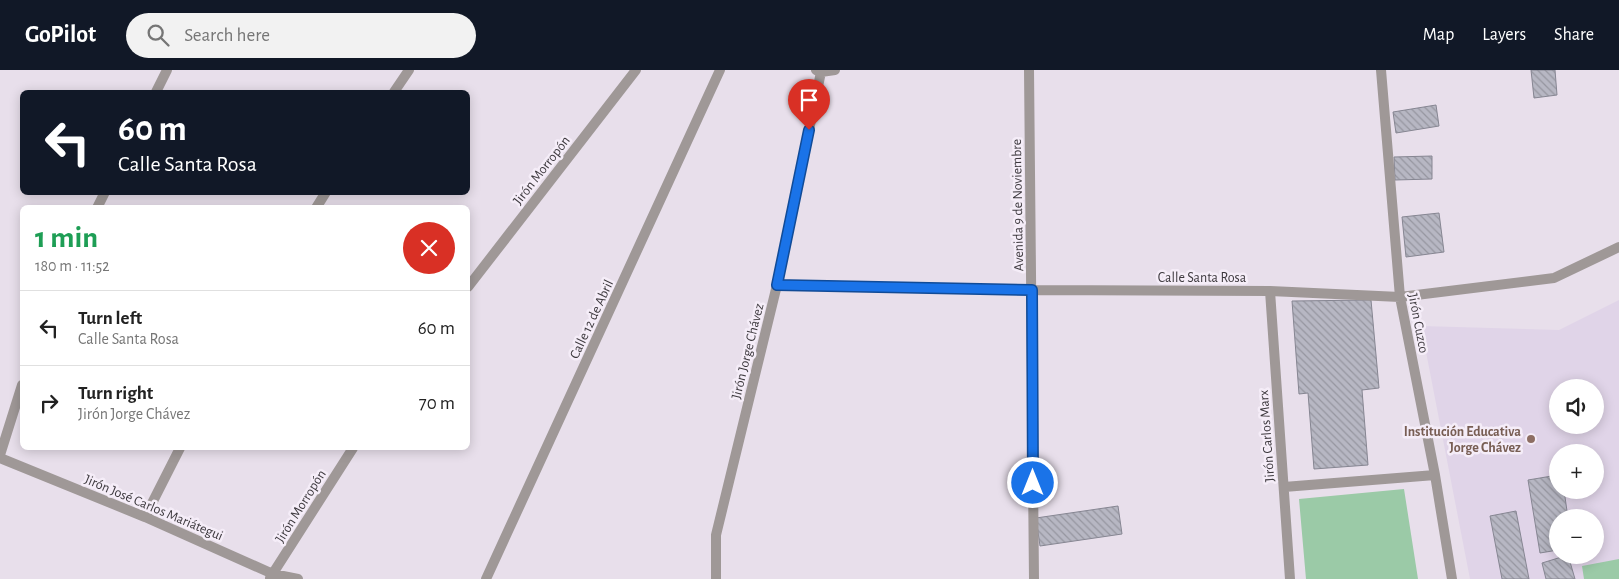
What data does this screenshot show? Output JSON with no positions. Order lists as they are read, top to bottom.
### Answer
{
  "streets": {
    "street": [
      "Jirón Morropón",
      "Avenida 9 de Noviembre",
      "Calle Santa Rosa",
      "Calle 12 de Abril",
      "Jirón Cuzco",
      "Jirón Jorge Chávez",
      "Jirón Carlos Marx",
      "Jirón José Carlos Mariátegui"
    ]
  },
  "crossings": [
    ["Jirón Morropón", "Jirón José Carlos Mariátegui"],
    ["Avenida 9 de Noviembre", "Calle Santa Rosa"],
    ["Calle Santa Rosa", "Jirón Cuzco"],
    ["Calle Santa Rosa", "Jirón Jorge Chávez"],
    ["Calle Santa Rosa", "Jirón Carlos Marx"]
  ],
  "places": ["Institución Educativa Jorge Chávez"],
  "page": {
    "header": "GoPilot",
    "search": "Search here",
    "nav": ["Map", "Layers", "Share"],
    "turn": ["60 m", "Calle Santa Rosa"],
    "heading": ["1 min", "180 m · 11:52"],
    "list": [
      {
        "name": "Turn left",
        "note": "Calle Santa Rosa",
        "value": "60 m"
      },
      {
        "name": "Turn right",
        "note": "Jirón Jorge Chávez",
        "value": "70 m"
      }
    ],
    "map_buttons": ["+", "−"]
  }
}
